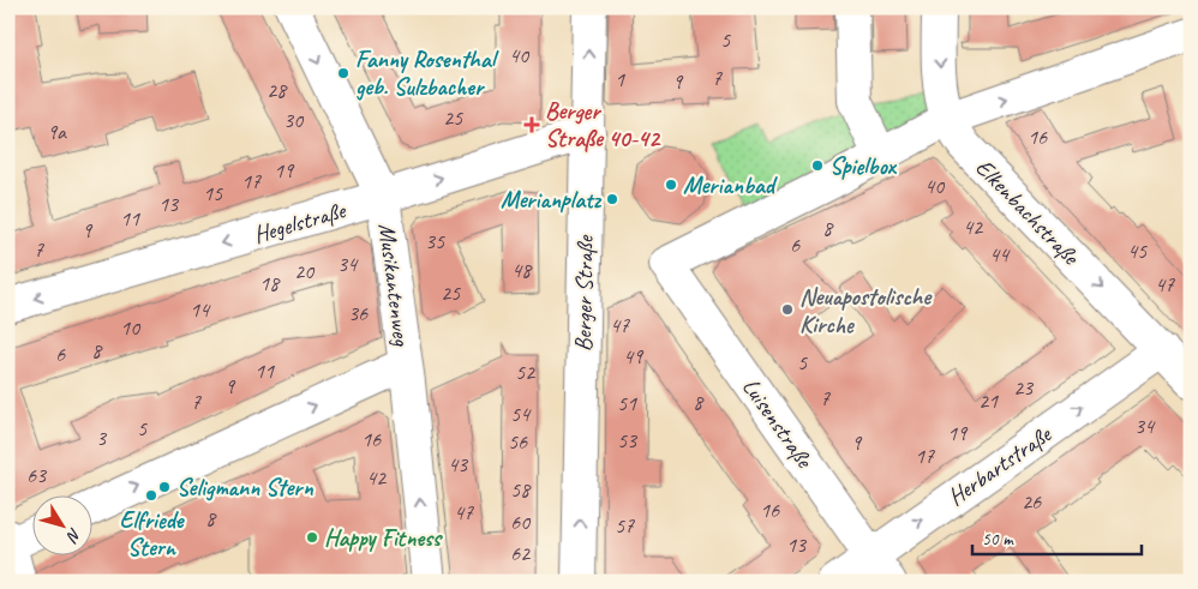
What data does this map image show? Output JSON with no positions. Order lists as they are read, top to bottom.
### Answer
{
  "streets": {
    "street": [
      "Elkenbachstraße",
      "Hegelstraße",
      "Musikantenweg",
      "Berger Straße",
      "Luisenstraße",
      "Herbartstraße"
    ]
  },
  "crossings": [
    ["Elkenbachstraße", "Herbartstraße"],
    ["Hegelstraße", "Musikantenweg"],
    ["Hegelstraße", "Berger Straße"],
    ["Luisenstraße", "Herbartstraße"]
  ],
  "one_way": ["Berger Straße", "Herbartstraße"],
  "places": {
    "other": [
      "Fanny Rosenthal geb. Sulzbacher",
      "Spielbox",
      "Merianbad",
      "Merianplatz",
      "Neuapostolische Kirche",
      "Seligmann Stern",
      "Elfriede Stern",
      "Happy Fitness"
    ],
    "health": ["Berger Straße 40-42"]
  },
  "house_numbers": [
    "5",
    "40",
    "7",
    "1",
    "9",
    "28",
    "25",
    "30",
    "9a",
    "16",
    "19",
    "17",
    "40",
    "15",
    "13",
    "11",
    "42",
    "8",
    "9",
    "35",
    "6",
    "7",
    "45",
    "44",
    "34",
    "48",
    "20",
    "18",
    "47",
    "25",
    "14",
    "36",
    "47",
    "10",
    "8",
    "6",
    "49",
    "5",
    "11",
    "52",
    "9",
    "23",
    "7",
    "21",
    "7",
    "8",
    "51",
    "54",
    "34",
    "5",
    "19",
    "3",
    "16",
    "53",
    "56",
    "9",
    "17",
    "43",
    "63",
    "42",
    "58",
    "26",
    "16",
    "47",
    "8",
    "60",
    "57",
    "13",
    "62"
  ],
  "scale_bar": "50 m",
  "north": "bottom right"
}
